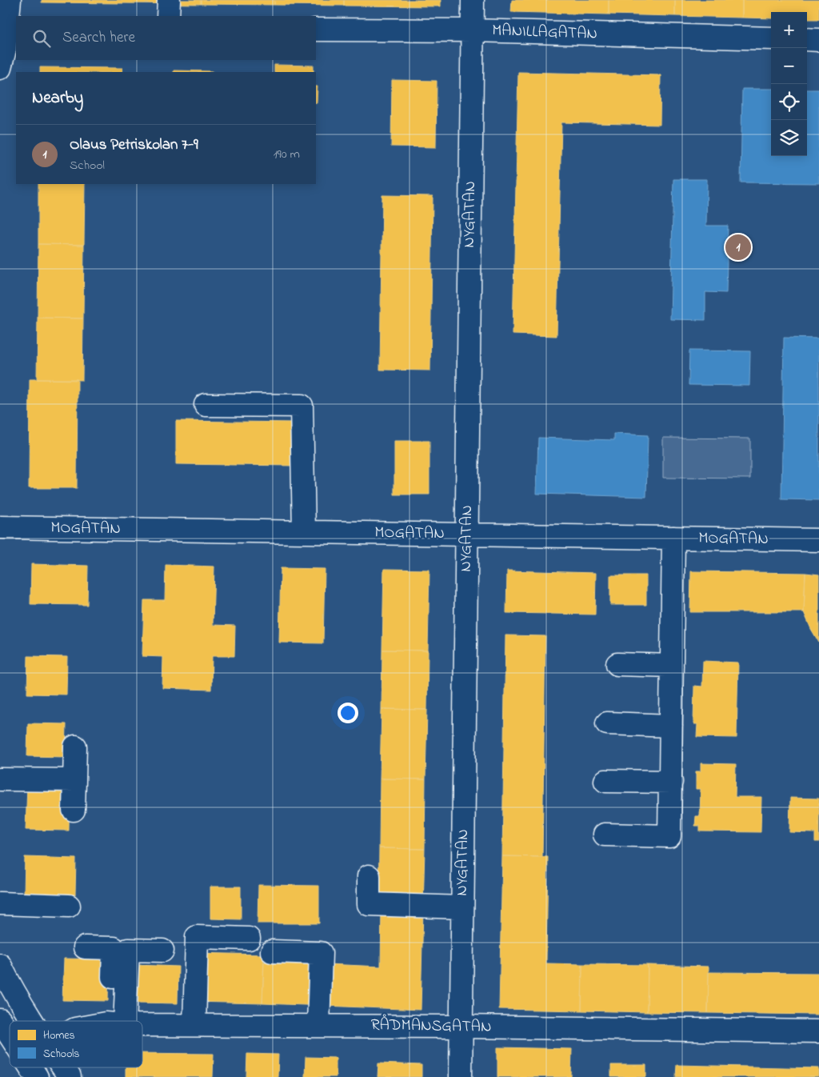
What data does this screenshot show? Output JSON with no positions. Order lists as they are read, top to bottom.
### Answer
{
  "streets": {
    "street": [
      "MANILLAGATAN",
      "NYGATAN",
      "MOGATAN",
      "RÅDMANSGATAN"
    ]
  },
  "crossings": [
    ["MANILLAGATAN", "NYGATAN"],
    ["NYGATAN", "MOGATAN"],
    ["NYGATAN", "RÅDMANSGATAN"]
  ],
  "legend": ["Homes", "Schools"],
  "page": {
    "map_buttons": ["+", "−"],
    "search": "Search here",
    "heading": "Nearby",
    "list": [
      {
        "mark": "1",
        "name": "Olaus Petriskolan 7-9",
        "note": "School",
        "value": "190 m"
      }
    ],
    "pins": "1"
  }
}
